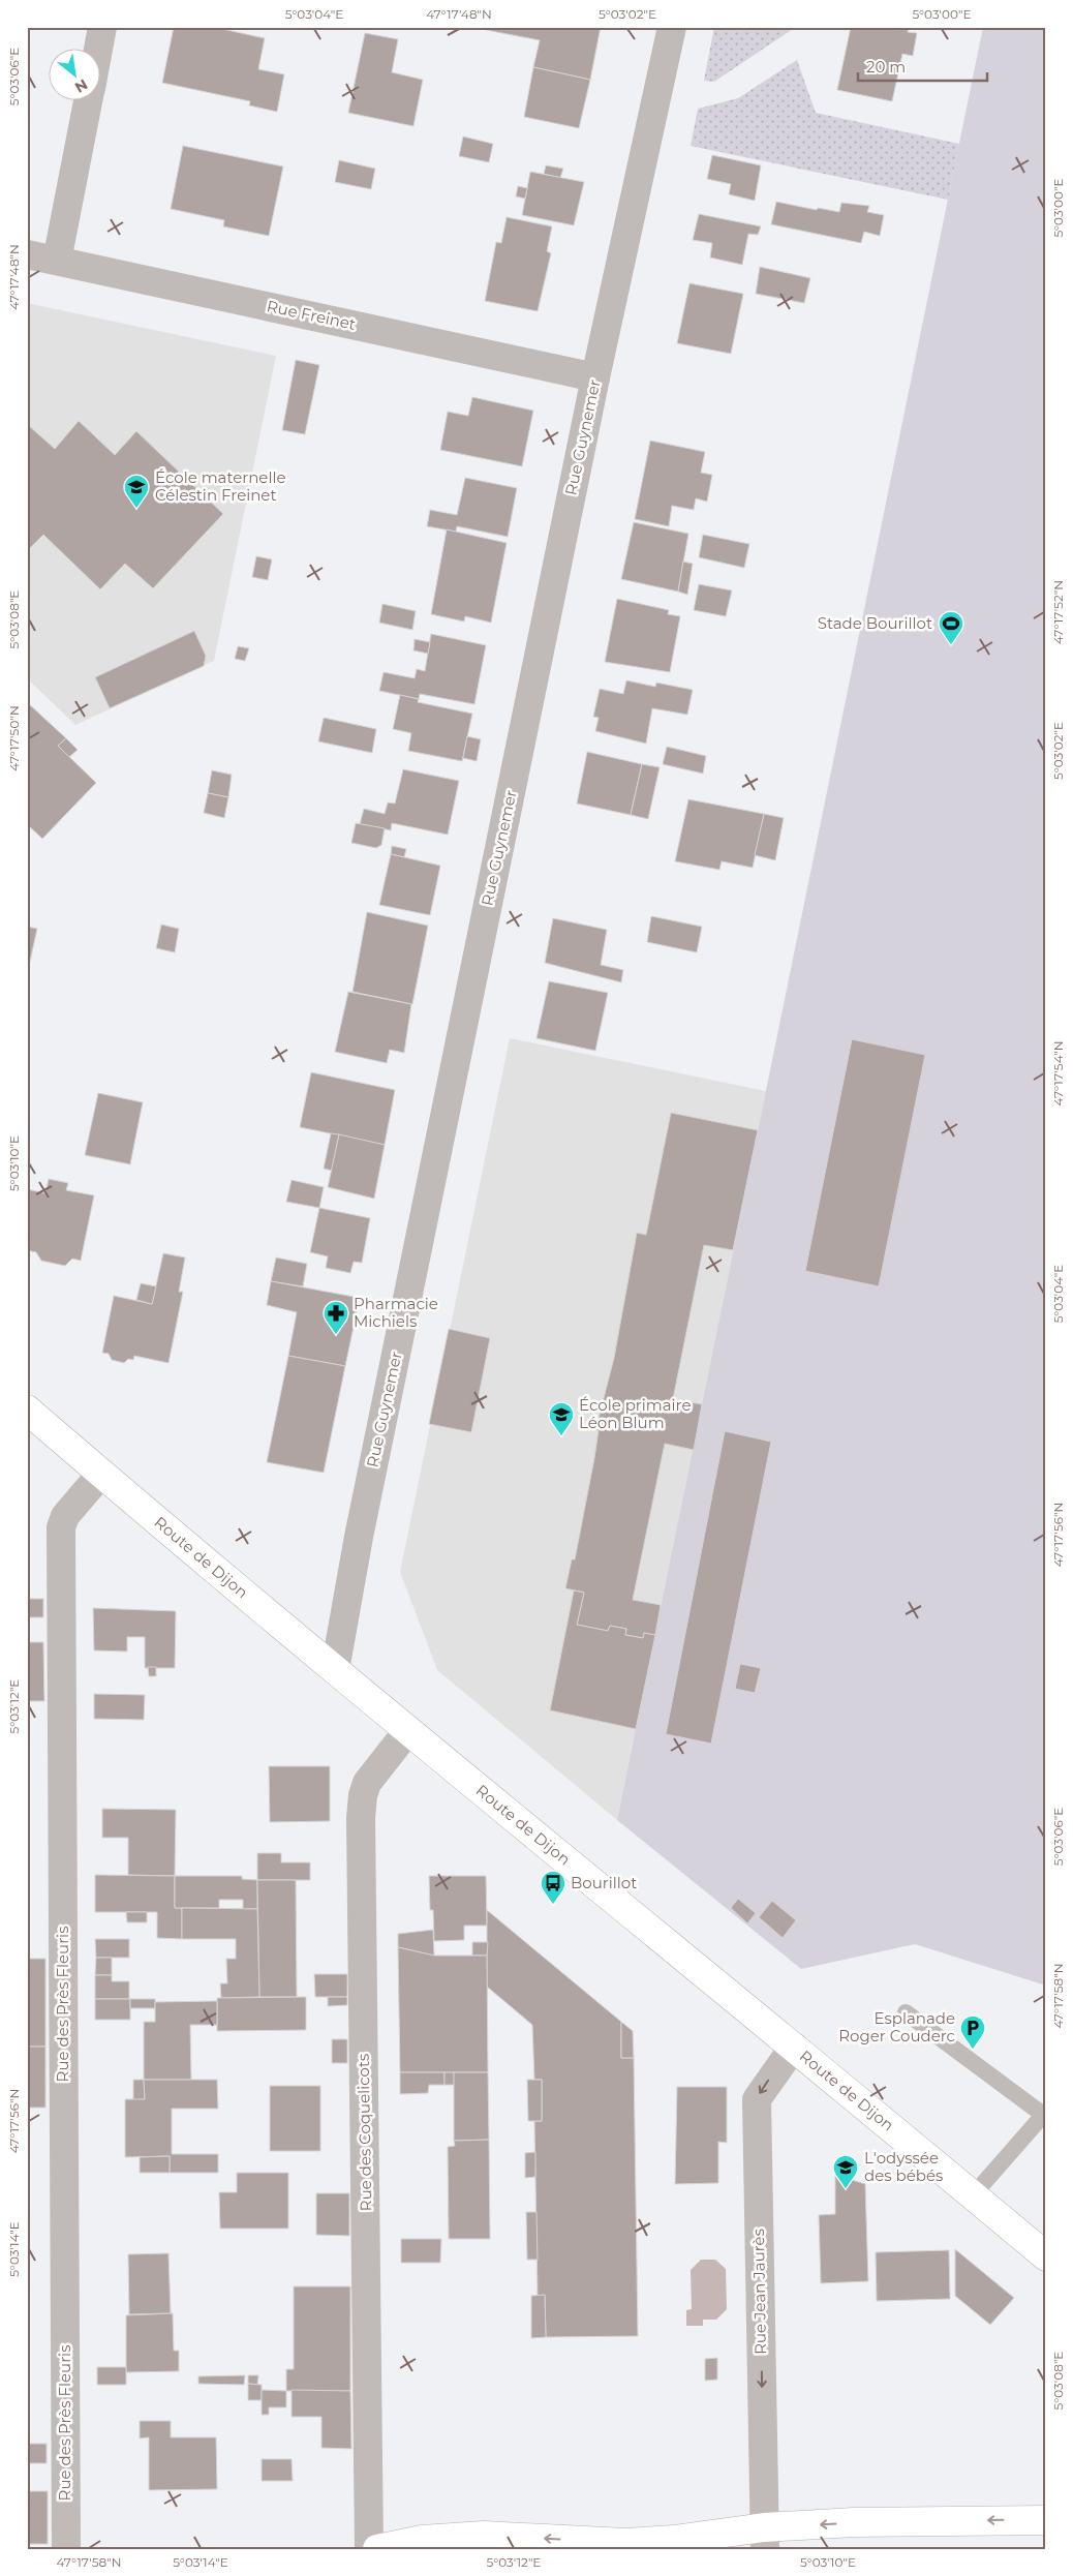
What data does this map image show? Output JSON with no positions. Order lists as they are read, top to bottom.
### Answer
{
  "streets": {
    "main road": ["Route de Dijon"],
    "street": [
      "Rue Freinet",
      "Rue Guynemer",
      "Rue des Près Fleuris",
      "Rue des Coquelicots",
      "Rue Jean Jaurès"
    ]
  },
  "crossings": [
    ["Rue Freinet", "Rue Guynemer"],
    ["Rue Guynemer", "Route de Dijon"],
    ["Route de Dijon", "Rue des Près Fleuris"],
    ["Route de Dijon", "Rue des Coquelicots"],
    ["Route de Dijon", "Rue Jean Jaurès"]
  ],
  "one_way": ["Rue Jean Jaurès"],
  "places": {
    "school or university": ["École maternelle Célestin Freinet", "École primaire Léon Blum", "L'odyssée des bébés"],
    "sports": ["Stade Bourillot"],
    "pharmacy": ["Pharmacie Michiels"],
    "bus stop": ["Bourillot"],
    "parking": ["Esplanade Roger Couderc"]
  },
  "scale_bar": "20 m",
  "north": "bottom right",
  "coordinates": [
    "5°03'04\"E",
    "47°17'48\"N",
    "5°03'02\"E",
    "5°03'00\"E",
    "5°03'06\"E",
    "47°17'52\"N",
    "5°03'08\"E",
    "47°17'50\"N",
    "47°17'54\"N",
    "5°03'10\"E",
    "47°17'56\"N",
    "5°03'12\"E",
    "47°17'58\"N",
    "5°03'14\"E"
  ]
}
